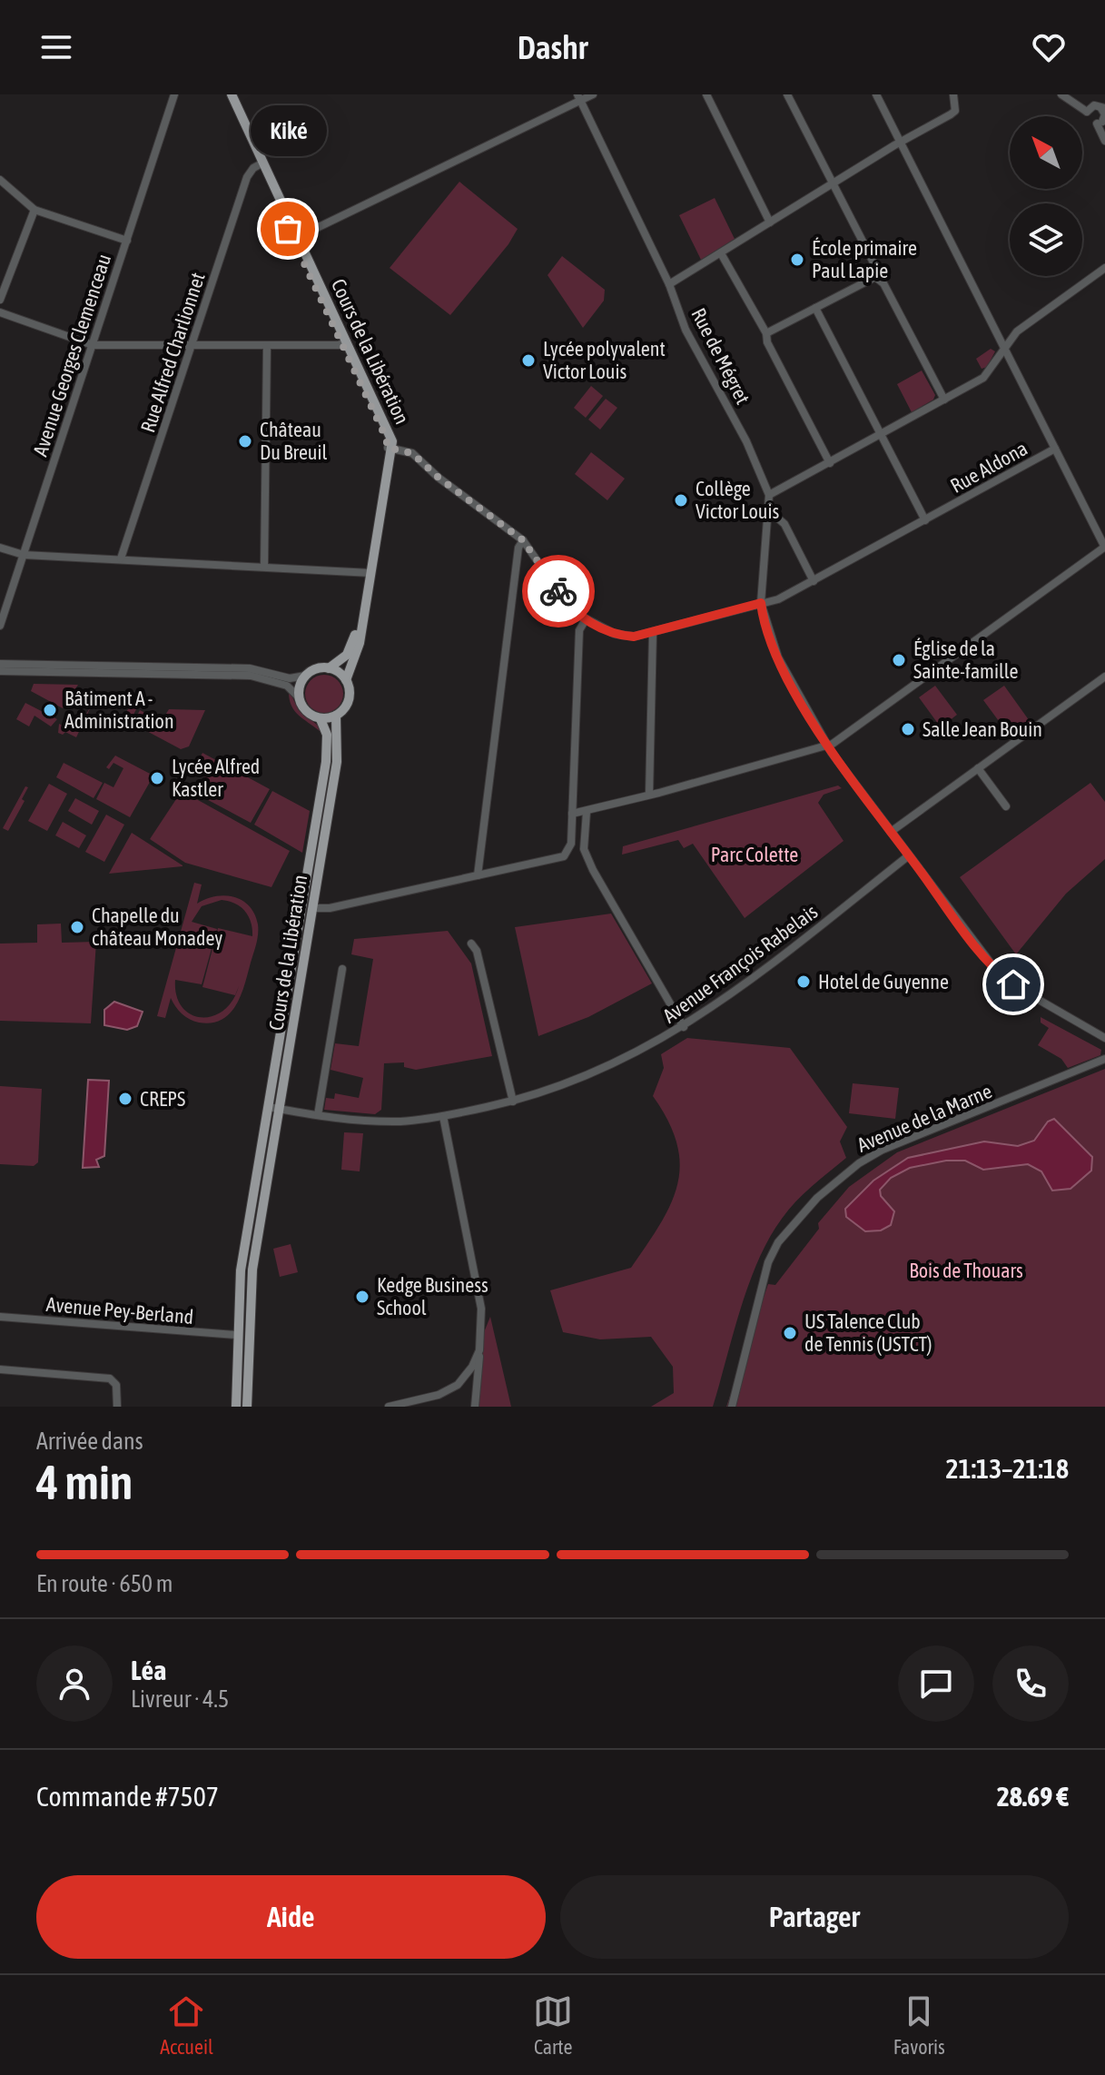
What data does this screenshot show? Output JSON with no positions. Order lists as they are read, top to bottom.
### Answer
{
  "streets": {
    "main road": ["Cours de la Libération"],
    "street": [
      "Rue Alfred Charlionnet",
      "Avenue Georges Clemenceau",
      "Rue de Mégret",
      "Rue Aldona",
      "Avenue François Rabelais",
      "Avenue de la Marne",
      "Avenue Pey-Berland"
    ]
  },
  "crossings": [
    ["Cours de la Libération", "Rue Alfred Charlionnet"],
    ["Cours de la Libération", "Avenue François Rabelais"],
    ["Cours de la Libération", "Avenue Pey-Berland"],
    ["Rue de Mégret", "Rue Aldona"]
  ],
  "parks": ["Parc Colette", "Bois de Thouars"],
  "places": [
    "Kiké",
    "École primaire Paul Lapie",
    "Lycée polyvalent Victor Louis",
    "Château Du Breuil",
    "Collège Victor Louis",
    "Église de la Sainte-famille",
    "Bâtiment A - Administration",
    "Salle Jean Bouin",
    "Lycée Alfred Kastler",
    "Chapelle du château Monadey",
    "Hotel de Guyenne",
    "CREPS",
    "Kedge Business School",
    "US Talence Club de Tennis (USTCT)"
  ],
  "north": "top left",
  "page": {
    "header": "Dashr",
    "bubble": "Kiké",
    "heading": ["4 min", "Arrivée dans", "21:13–21:18"],
    "panel": [
      "Léa",
      "Livreur · 4.5",
      "Commande #7507",
      "28.69 €"
    ],
    "bar": "En route · 650 m",
    "buttons": ["Aide", "Partager"],
    "tabs": ["Accueil", "Carte", "Favoris"]
  }
}
